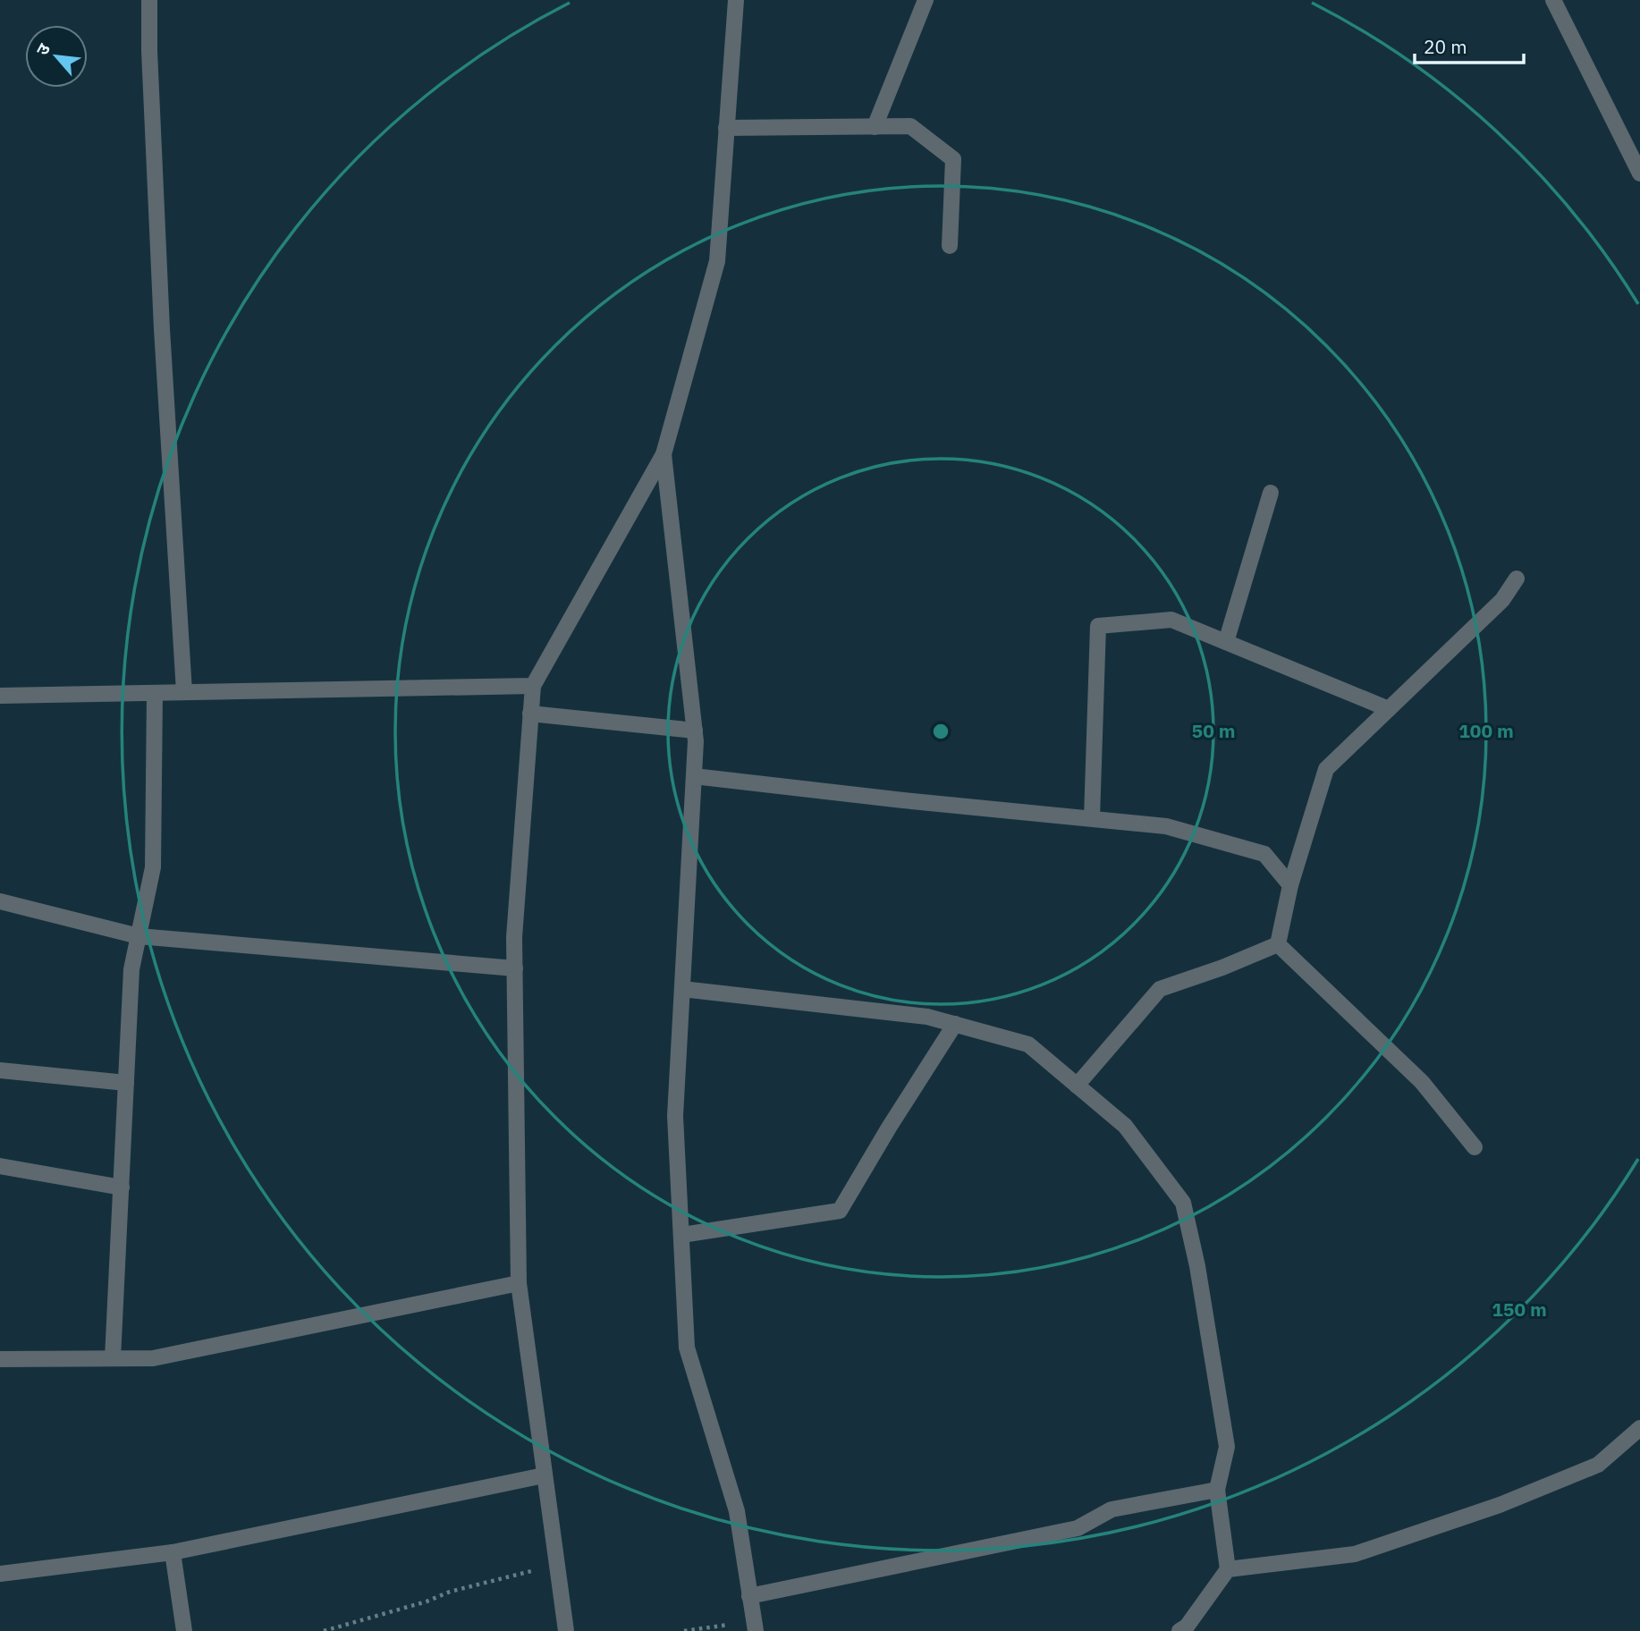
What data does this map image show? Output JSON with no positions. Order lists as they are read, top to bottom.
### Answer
{
  "scale_bar": "20 m",
  "north": "top left",
  "rings": ["50 m", "100 m", "150 m"]
}
